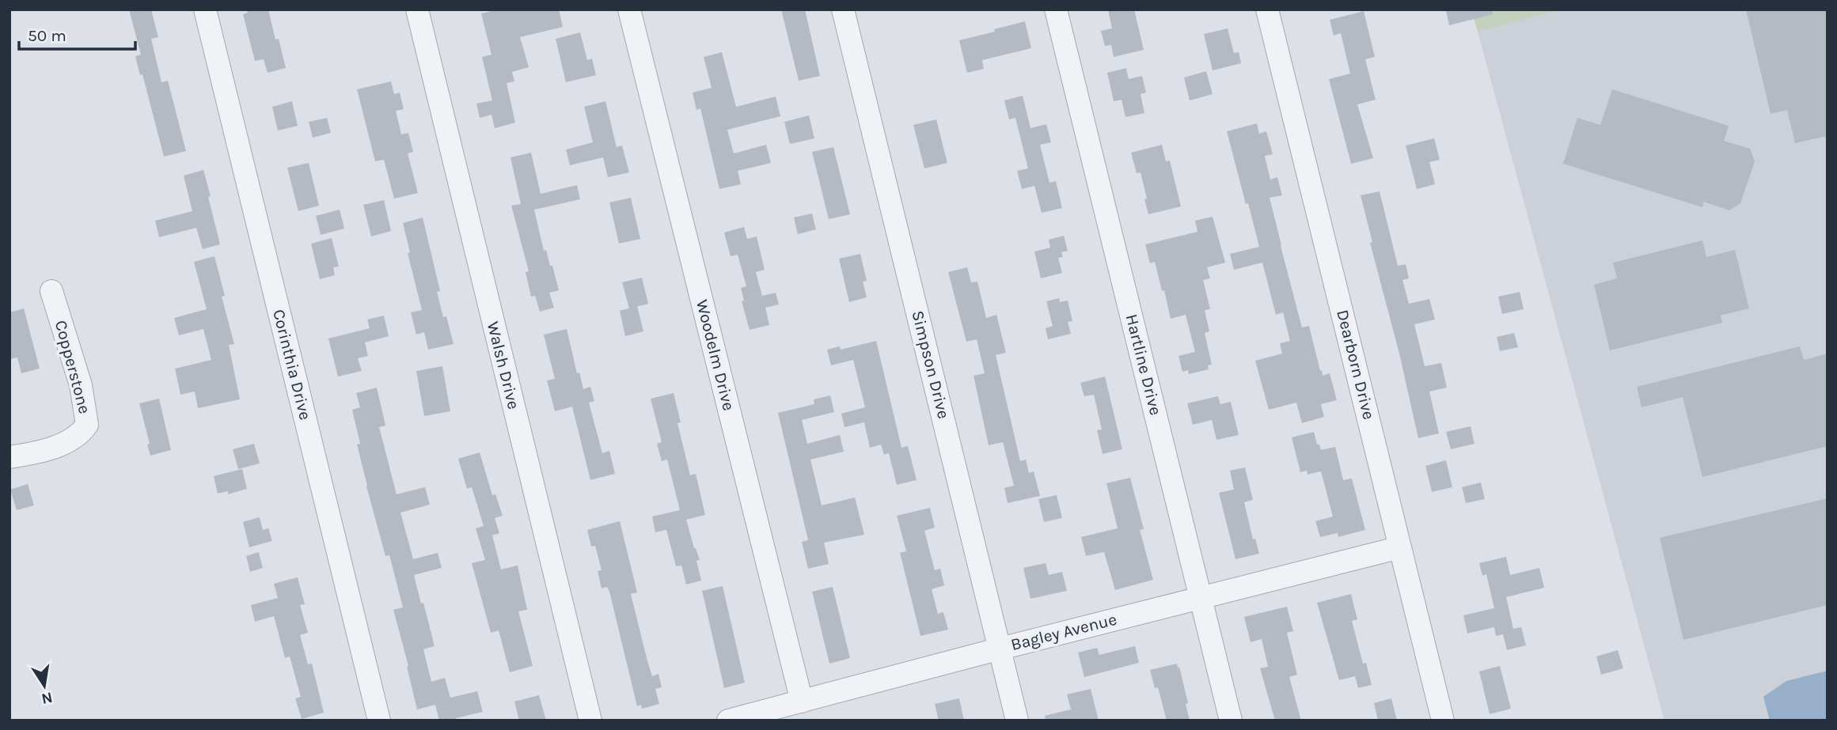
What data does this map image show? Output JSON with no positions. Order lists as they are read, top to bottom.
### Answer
{
  "streets": {
    "street": [
      "Woodelm Drive",
      "Corinthia Drive",
      "Simpson Drive",
      "Hartline Drive",
      "Dearborn Drive",
      "Walsh Drive",
      "Copperstone",
      "Bagley Avenue"
    ]
  },
  "crossings": [
    ["Woodelm Drive", "Bagley Avenue"],
    ["Simpson Drive", "Bagley Avenue"],
    ["Hartline Drive", "Bagley Avenue"],
    ["Dearborn Drive", "Bagley Avenue"]
  ],
  "scale_bar": "50 m",
  "north": "bottom"
}
